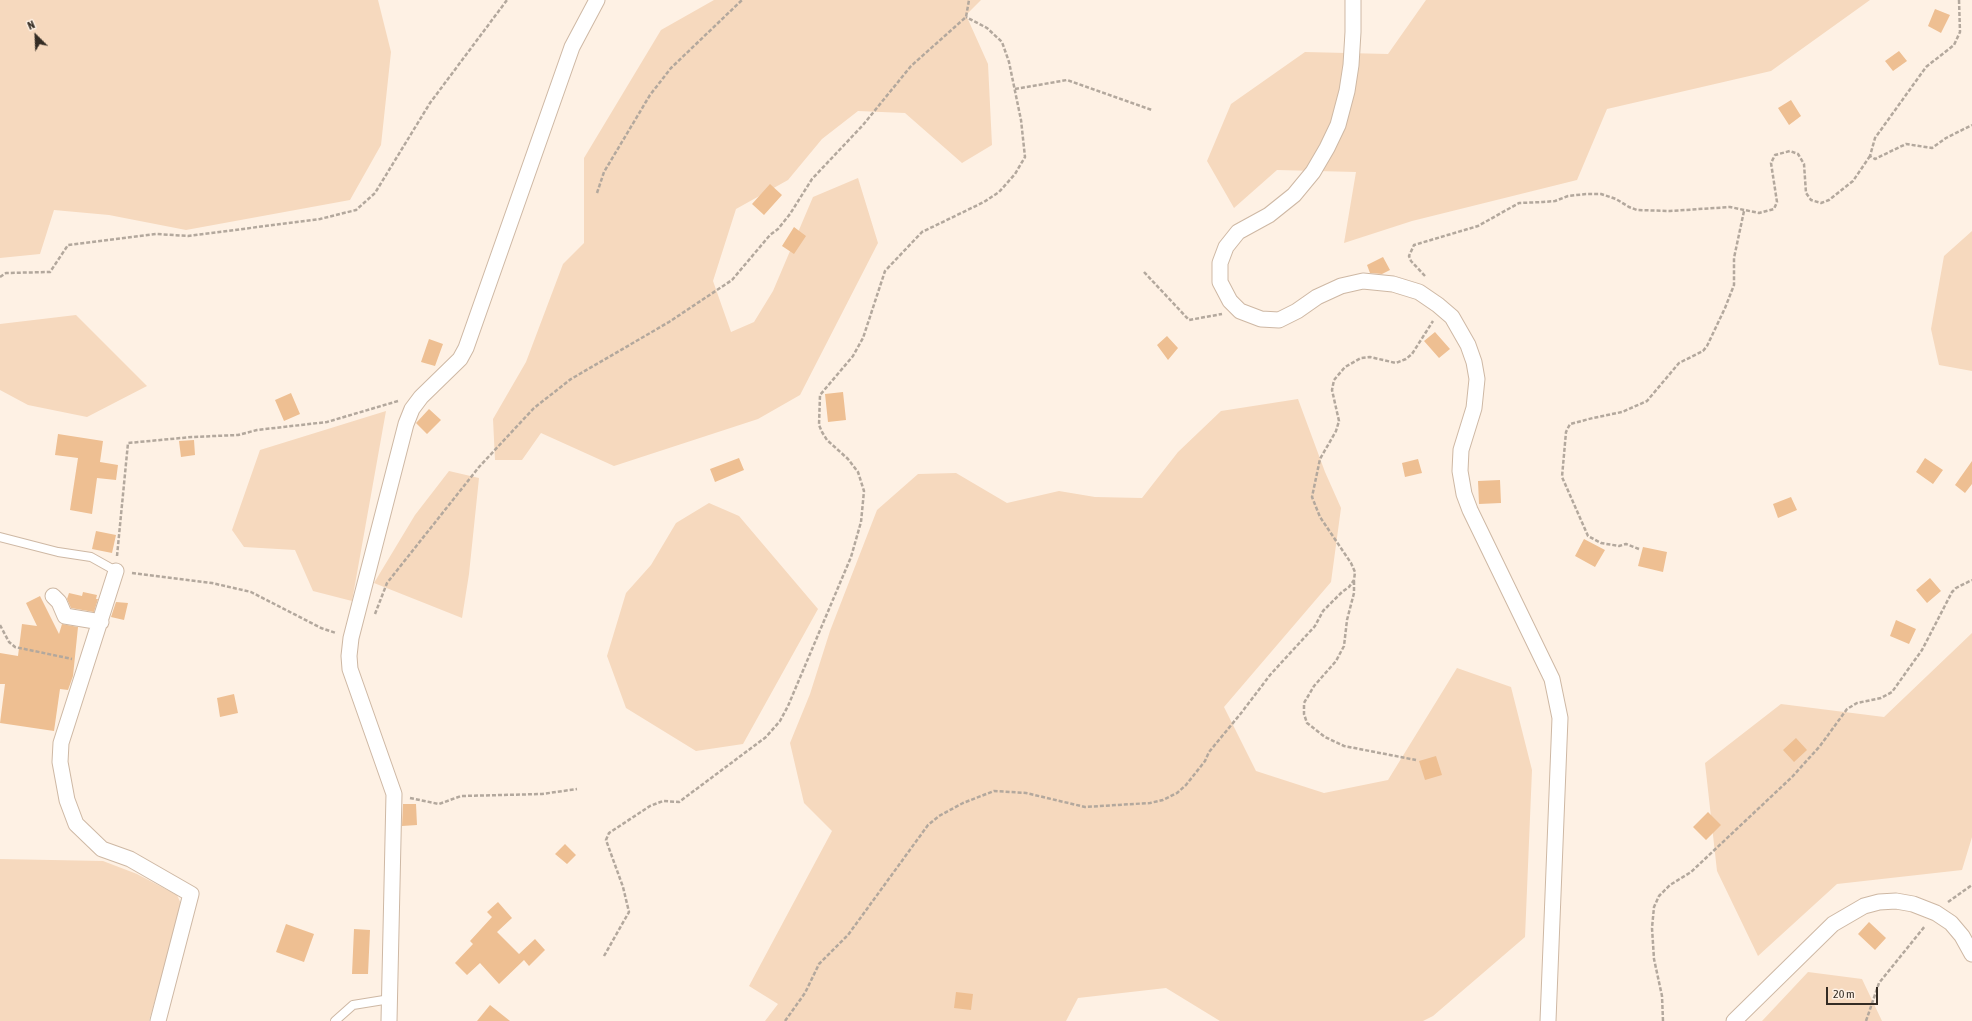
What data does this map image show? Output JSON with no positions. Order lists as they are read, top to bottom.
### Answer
{
  "scale_bar": "20 m",
  "north": "top left"
}
